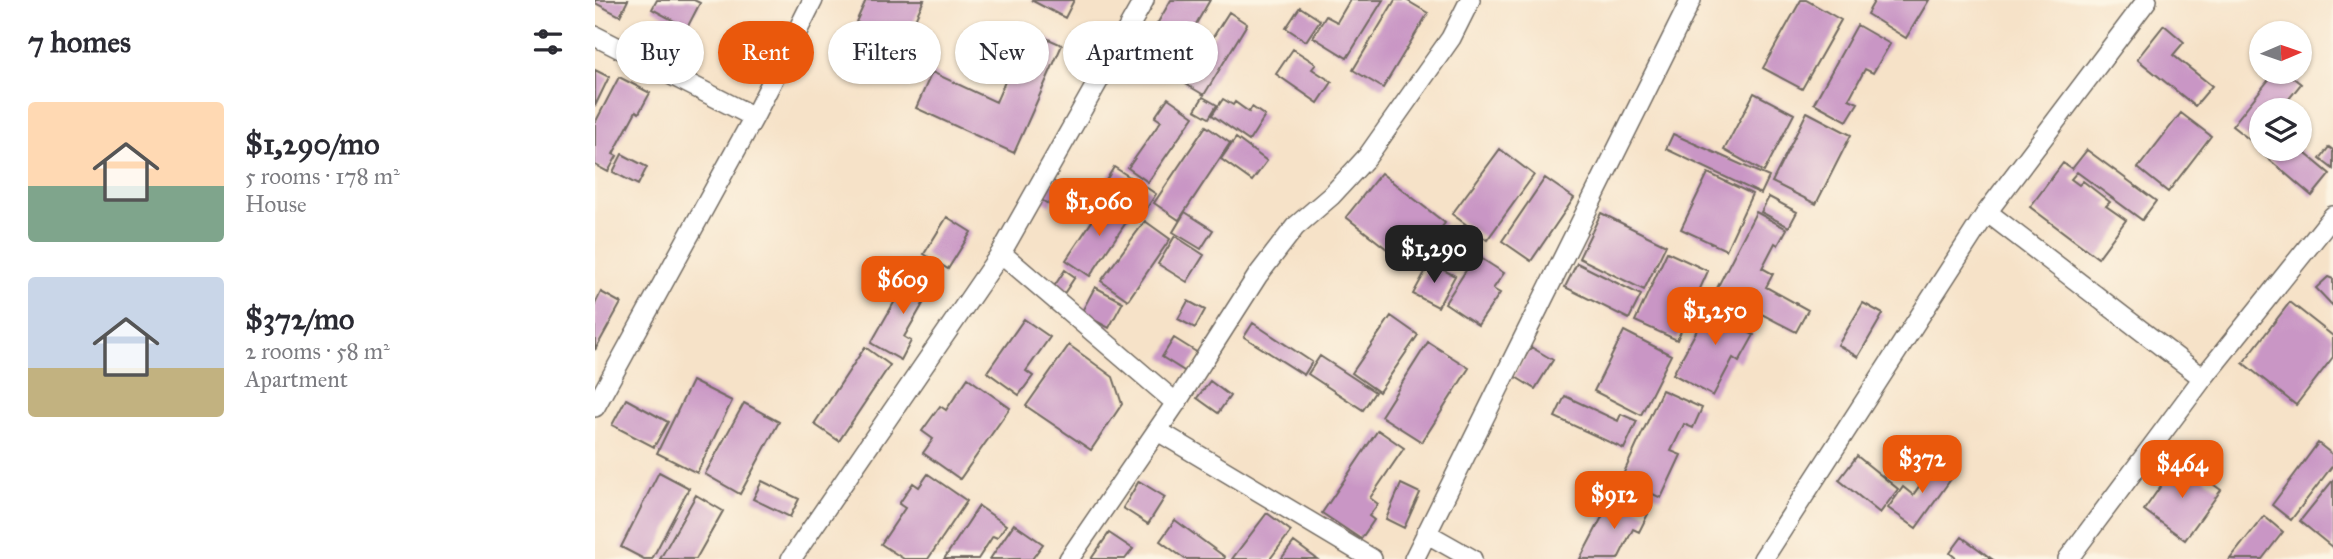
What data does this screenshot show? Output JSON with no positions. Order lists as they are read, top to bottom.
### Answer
{
  "north": "right",
  "page": {
    "heading": "7 homes",
    "chip": [
      "Buy",
      "Rent",
      "Filters",
      "New",
      "Apartment"
    ],
    "list": [
      {
        "name": "$1,290/mo",
        "note": "5 rooms · 178 m² · House"
      },
      {
        "name": "$372/mo",
        "note": "2 rooms · 58 m² · Apartment"
      }
    ],
    "price": [
      "$1,060",
      "$1,290",
      "$609",
      "$1,250",
      "$372",
      "$464",
      "$912"
    ]
  }
}
